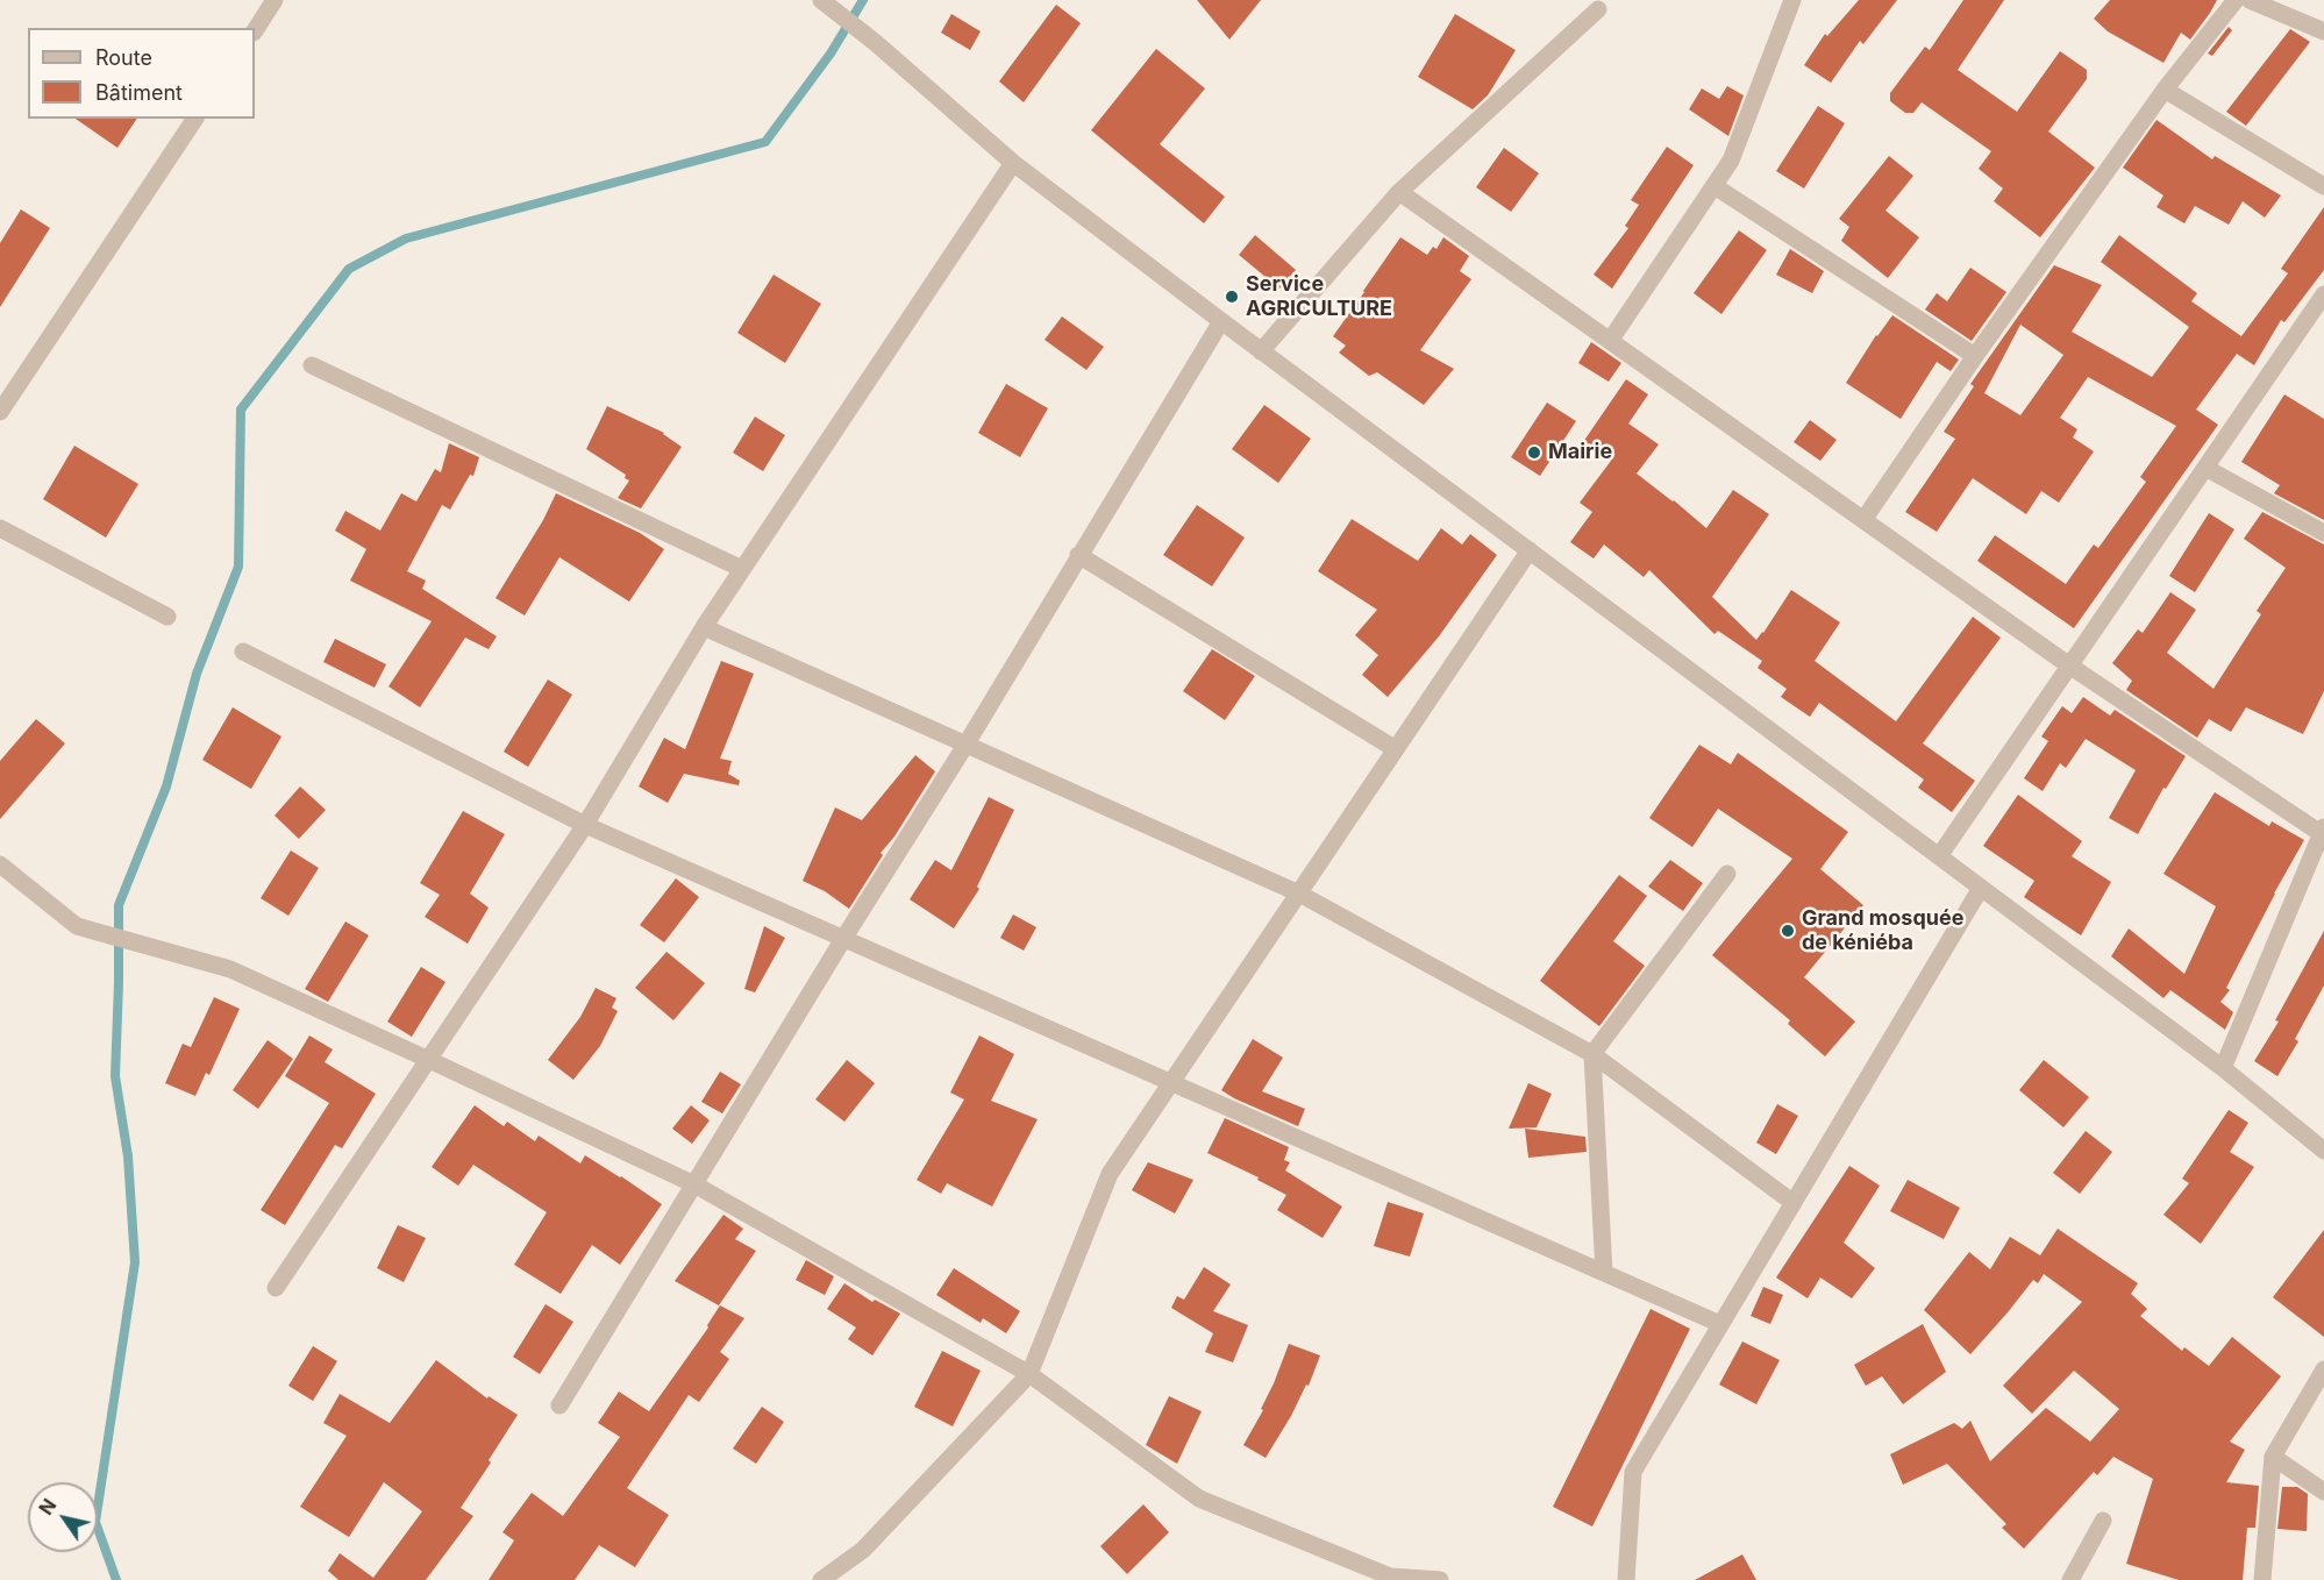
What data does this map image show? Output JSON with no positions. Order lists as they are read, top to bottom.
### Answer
{
  "places": ["Service AGRICULTURE", "Mairie", "Grand mosquée de kéniéba"],
  "legend": ["Route", "Bâtiment"],
  "north": "top left"
}
